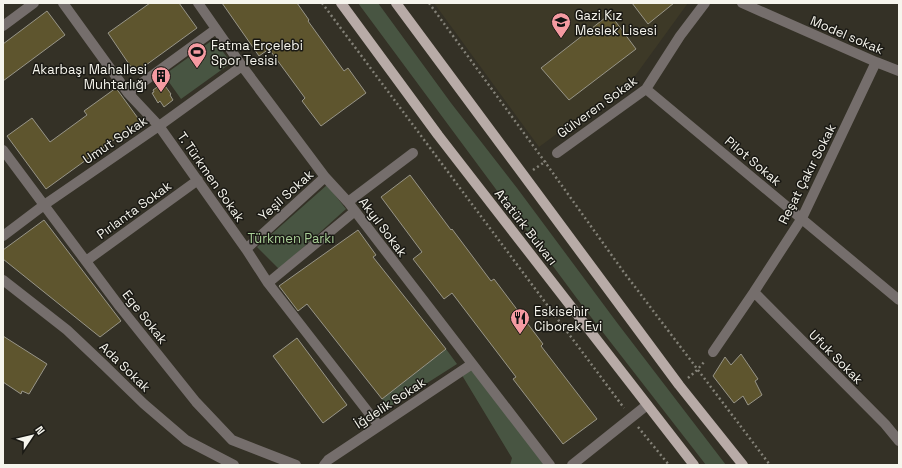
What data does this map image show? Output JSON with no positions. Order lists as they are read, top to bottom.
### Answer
{
  "streets": {
    "main road": ["Atatürk Bulvarı"],
    "street": [
      "Model sokak",
      "Gülveren Sokak",
      "Umut Sokak",
      "Pilot Sokak",
      "Reşat Çakır Sokak",
      "T. Türkmen Sokak",
      "Yeşil Sokak",
      "Pırlanta Sokak",
      "Akyıl Sokak",
      "Ege Sokak",
      "Ufuk Sokak",
      "Ada Sokak",
      "İğdelik Sokak"
    ]
  },
  "crossings": [
    ["Model sokak", "Reşat Çakır Sokak"],
    ["Gülveren Sokak", "Pilot Sokak"],
    ["Umut Sokak", "T. Türkmen Sokak"],
    ["Umut Sokak", "Akyıl Sokak"],
    ["Umut Sokak", "Ege Sokak"],
    ["Pilot Sokak", "Reşat Çakır Sokak"],
    ["Reşat Çakır Sokak", "Ufuk Sokak"],
    ["T. Türkmen Sokak", "Yeşil Sokak"],
    ["T. Türkmen Sokak", "Pırlanta Sokak"],
    ["T. Türkmen Sokak", "İğdelik Sokak"],
    ["Yeşil Sokak", "Akyıl Sokak"],
    ["Pırlanta Sokak", "Ege Sokak"],
    ["Akyıl Sokak", "İğdelik Sokak"]
  ],
  "parks": ["Türkmen Parkı"],
  "places": {
    "school or university": ["Gazi Kız Meslek Lisesi"],
    "sports": ["Fatma Erçelebi Spor Tesisi"],
    "building": ["Akarbaşı Mahallesi Muhtarlığı"],
    "restaurant": ["Eskisehir Ciborek Evi"]
  },
  "north": "top right"
}
